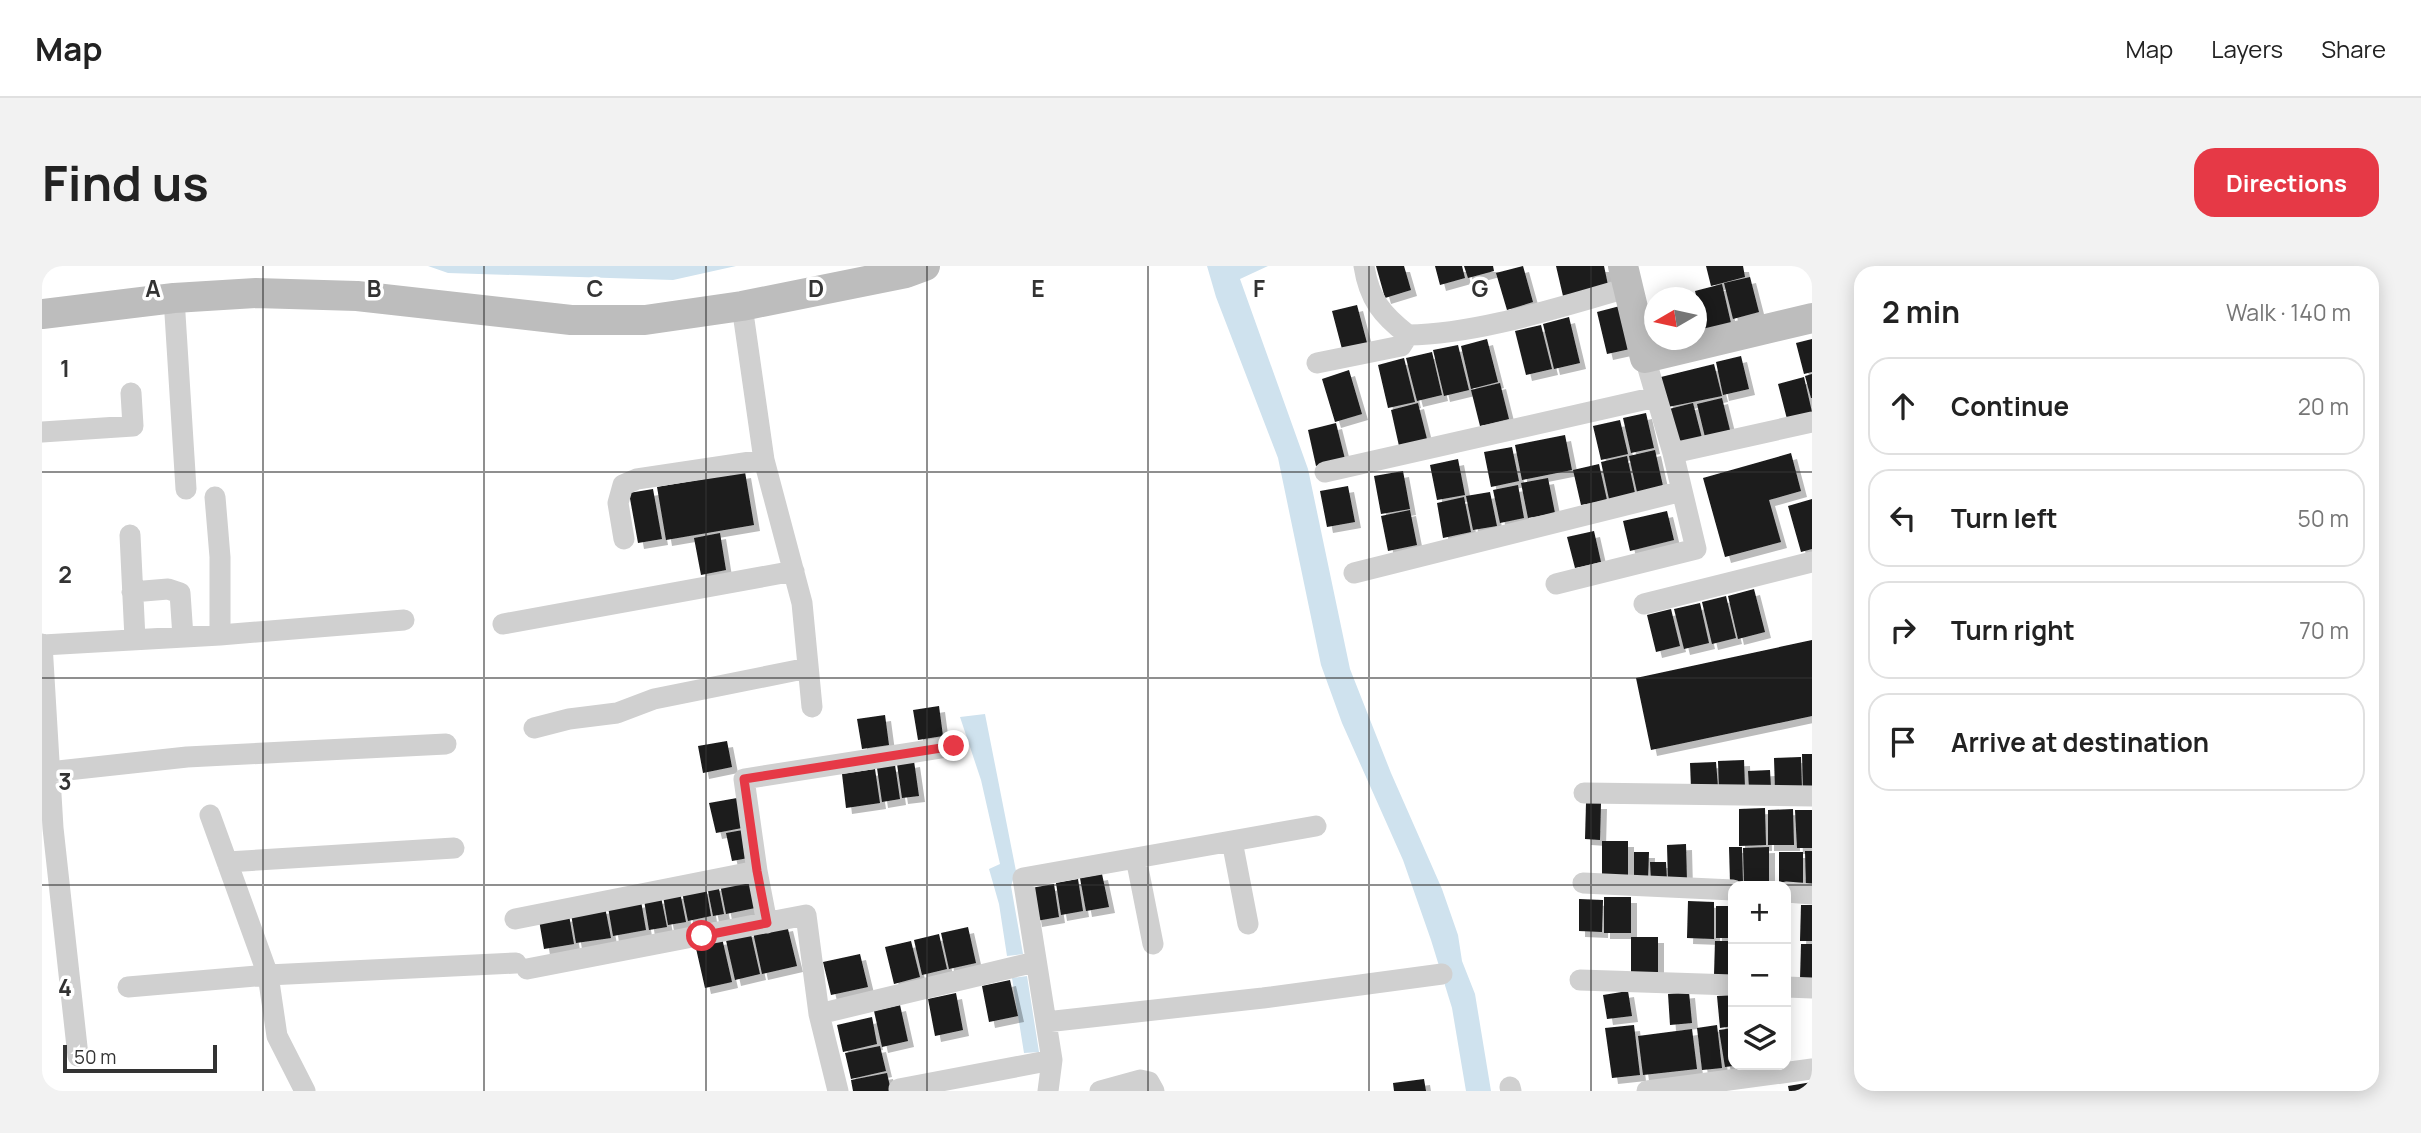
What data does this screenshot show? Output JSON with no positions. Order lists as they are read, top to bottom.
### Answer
{
  "scale_bar": "50 m",
  "north": "left",
  "page": {
    "header": "Map",
    "nav": ["Map", "Layers", "Share"],
    "buttons": "Directions",
    "title": "Find us",
    "heading": ["2 min", "Walk · 140 m"],
    "list": [
      ["Continue", "20 m"],
      ["Turn left", "50 m"],
      ["Turn right", "70 m"],
      "Arrive at destination"
    ],
    "map_buttons": ["+", "−"],
    "scale": "50 m"
  },
  "grid": {
    "columns": [
      "A",
      "B",
      "C",
      "D",
      "E",
      "F",
      "G"
    ],
    "rows": [
      "1",
      "2",
      "3",
      "4"
    ]
  }
}
